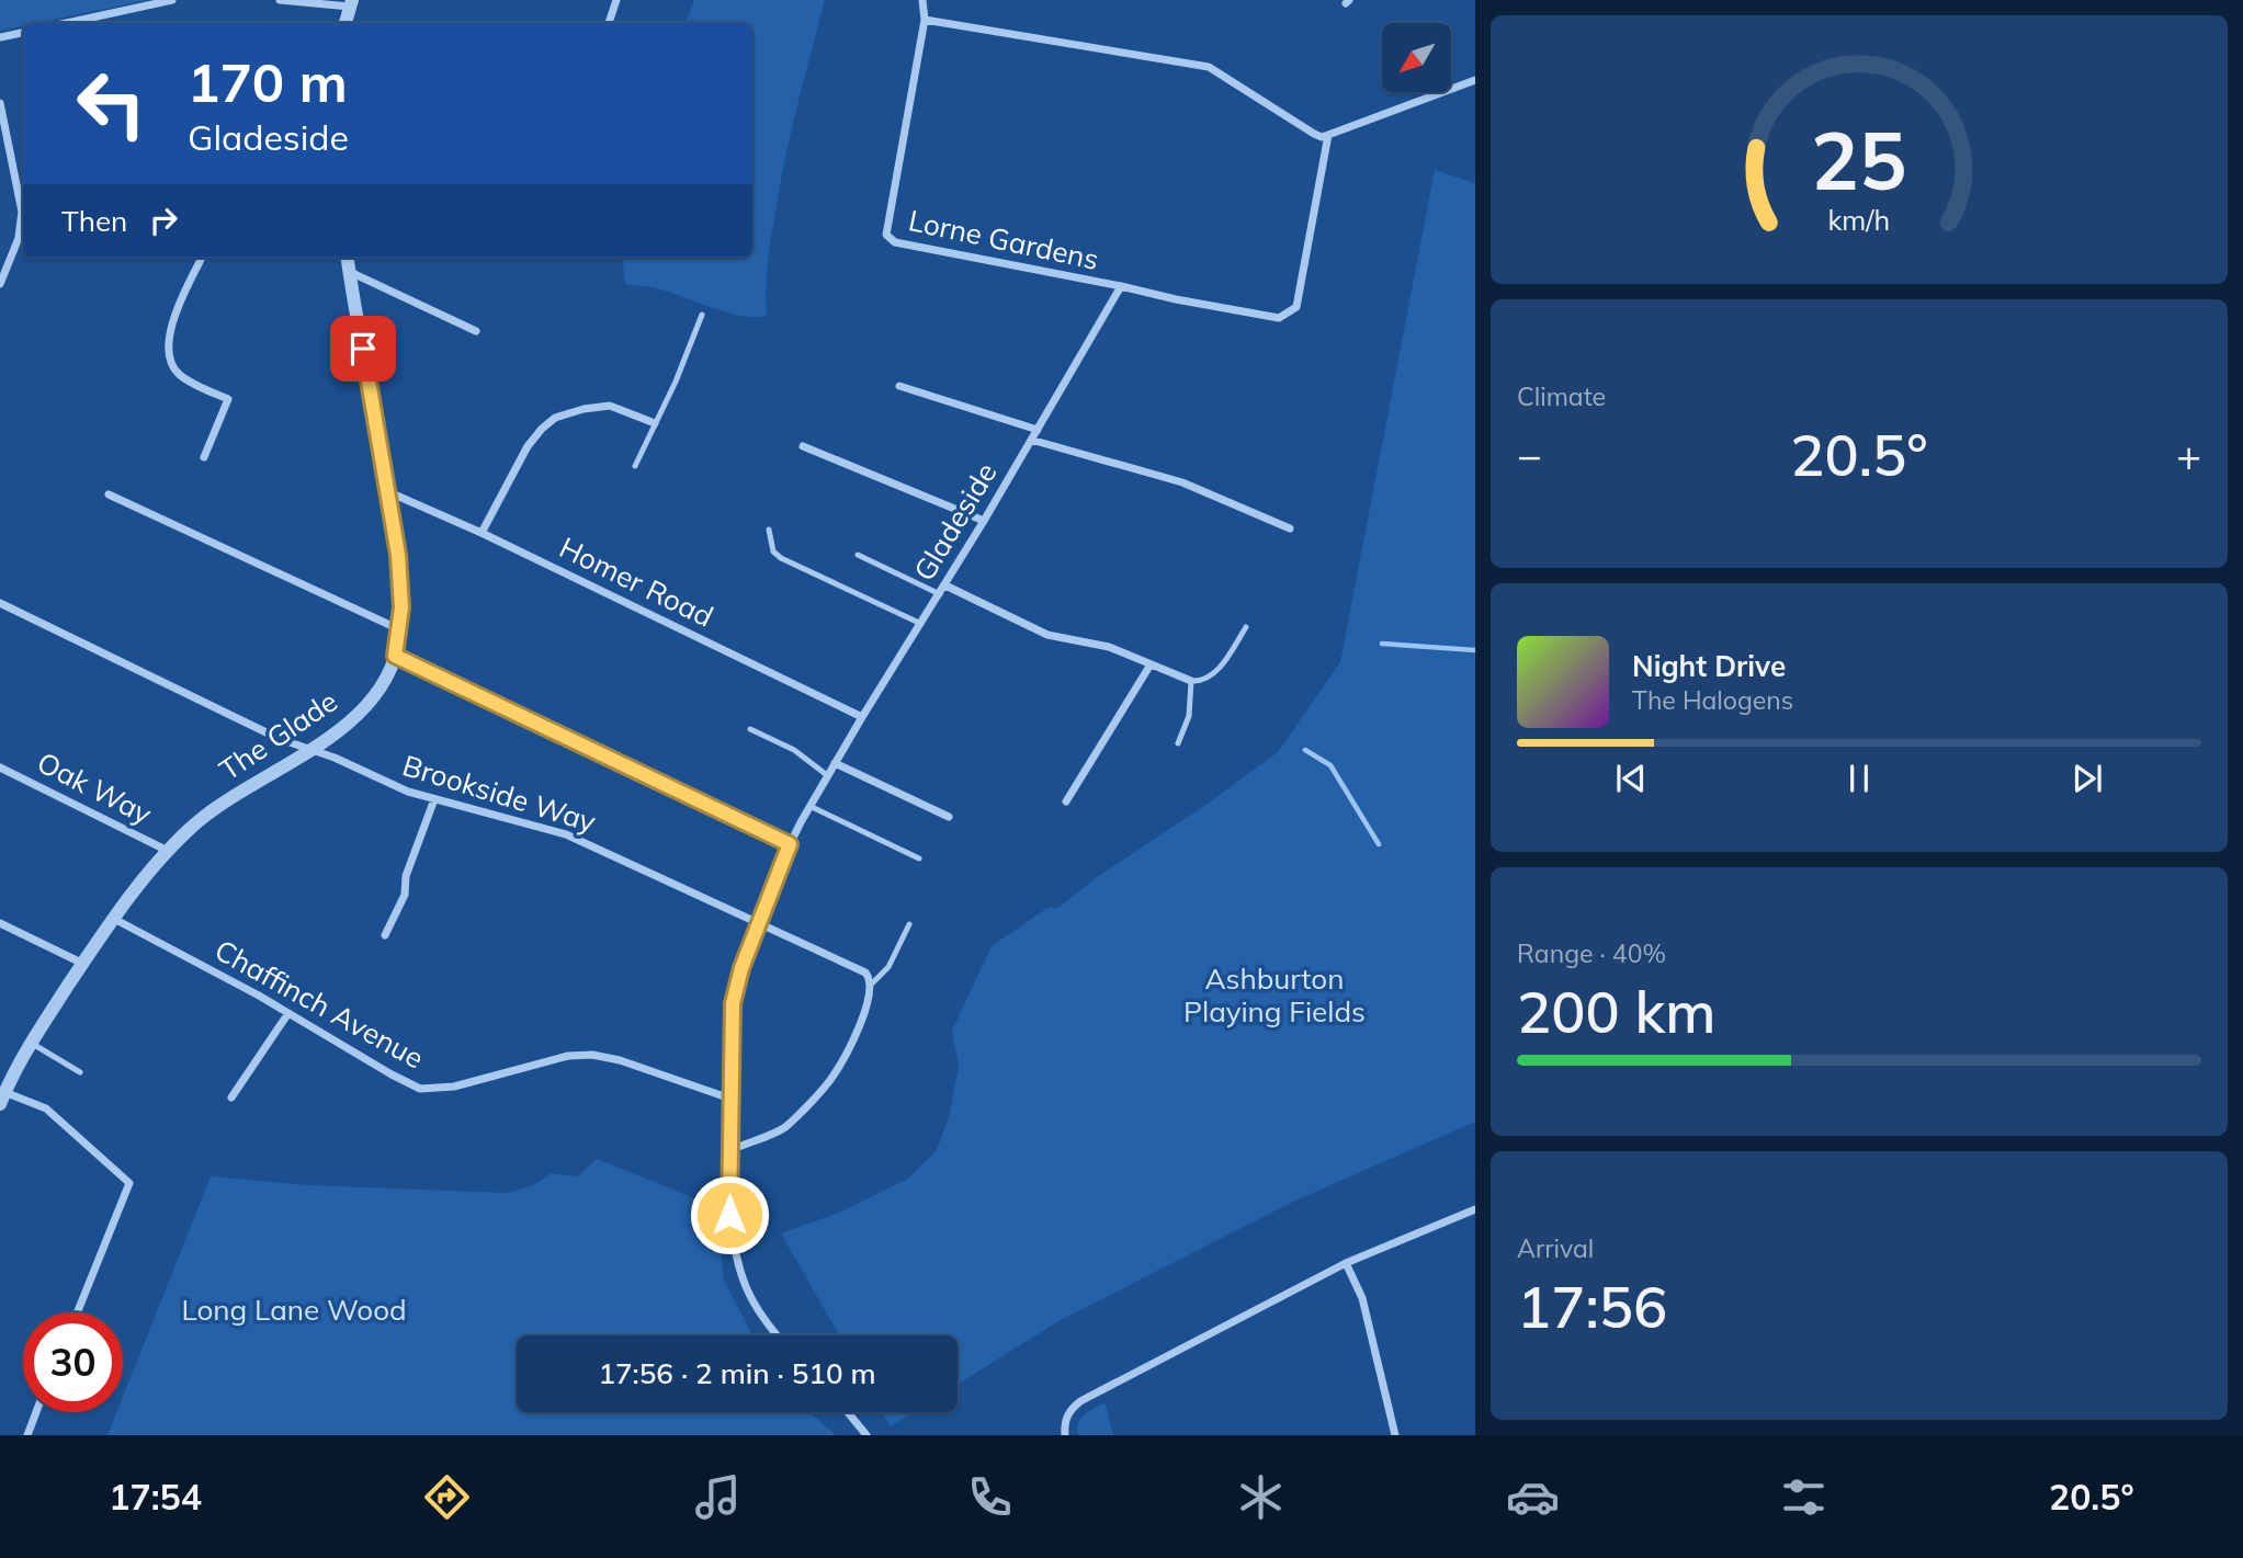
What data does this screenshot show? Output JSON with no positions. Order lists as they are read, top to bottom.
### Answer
{
  "streets": {
    "street": [
      "Lorne Gardens",
      "Gladeside",
      "Homer Road",
      "The Glade",
      "Oak Way",
      "Brookside Way",
      "Chaffinch Avenue"
    ]
  },
  "crossings": [
    ["Lorne Gardens", "Gladeside"],
    ["Gladeside", "Homer Road"],
    ["Gladeside", "Brookside Way"],
    ["Gladeside", "Chaffinch Avenue"],
    ["Homer Road", "The Glade"],
    ["The Glade", "Oak Way"],
    ["The Glade", "Brookside Way"],
    ["The Glade", "Chaffinch Avenue"]
  ],
  "parks": ["Ashburton Playing Fields", "Long Lane Wood"],
  "north": "bottom left",
  "page": {
    "turn": ["170 m", "Gladeside"],
    "then": "Then",
    "tile": [
      "Climate",
      ["Range · 40%", "200 km"],
      ["Arrival", "17:56"]
    ],
    "heat": ["−", "20.5°", "+"],
    "song": ["Night Drive", "The Halogens"],
    "limit": "30",
    "trip": "17:56 · 2 min · 510 m",
    "tabs": ["17:54", "20.5°"],
    "gauge": ["25", "km/h"]
  }
}
